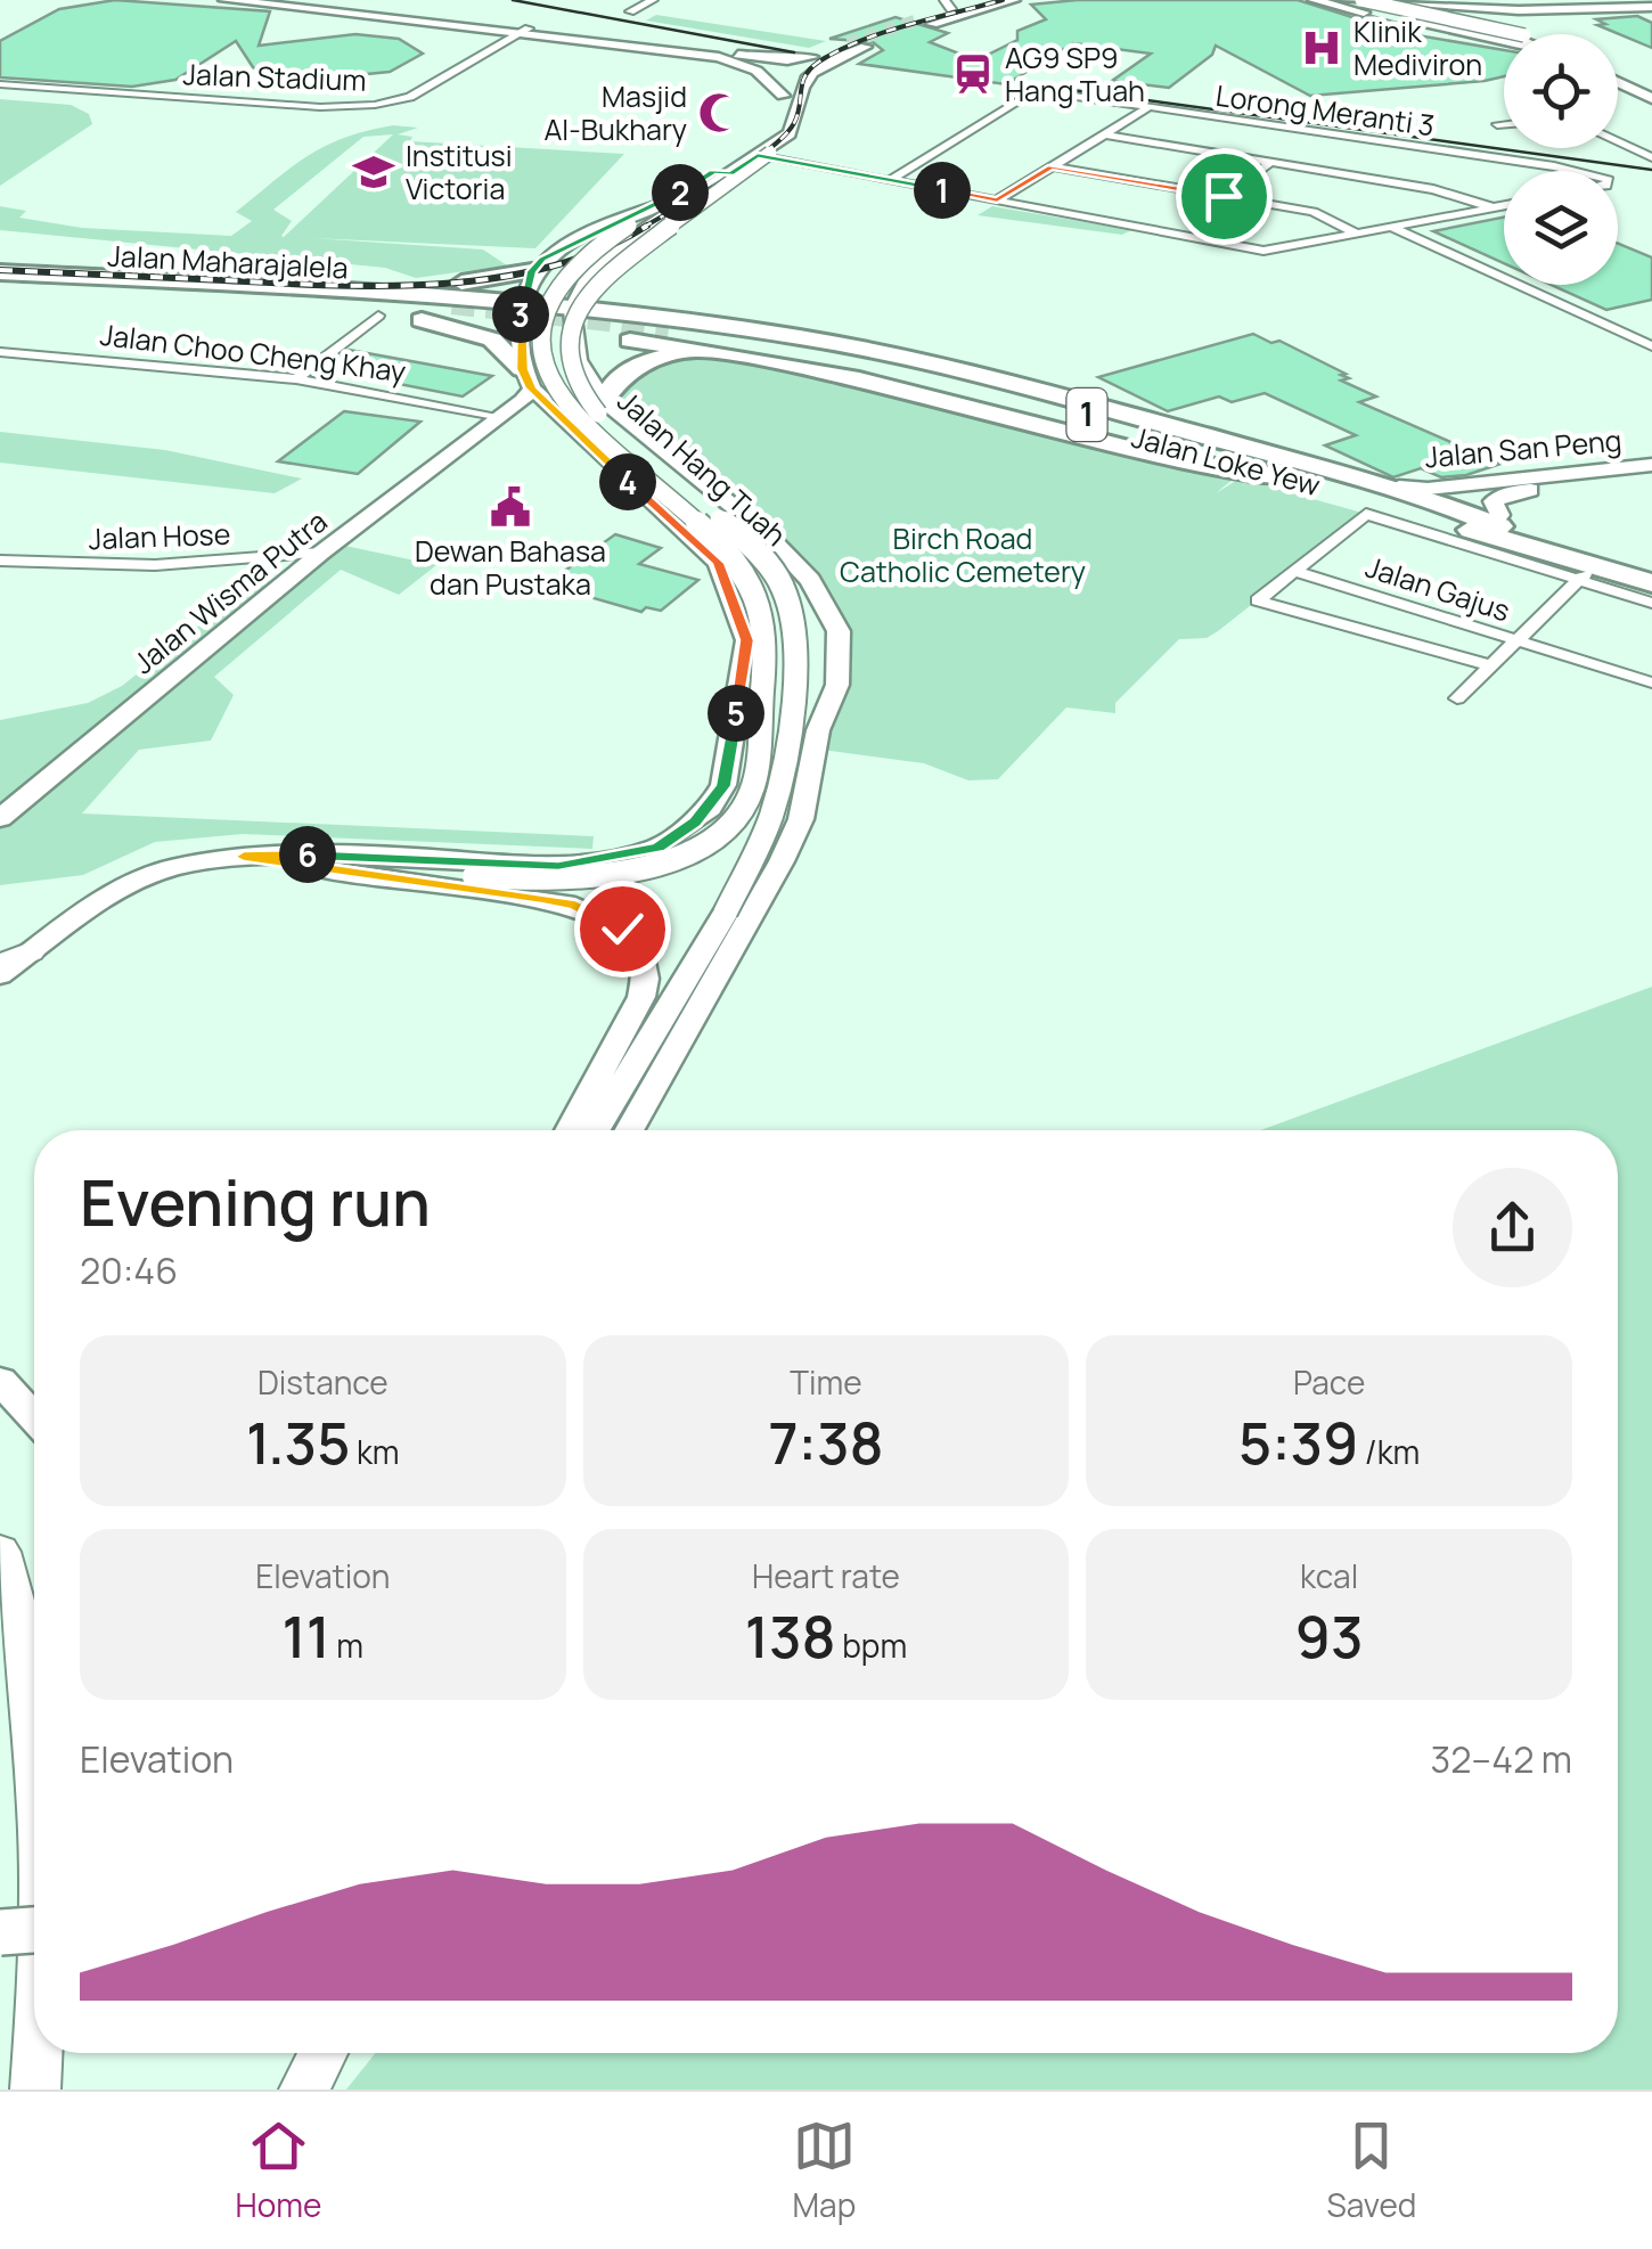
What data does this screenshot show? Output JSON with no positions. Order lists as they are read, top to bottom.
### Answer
{
  "streets": {
    "highway": ["Jalan Maharajalela", "1", "Jalan Loke Yew"],
    "main road": ["Jalan San Peng", "Jalan Hang Tuah", "Jalan Wisma Putra"],
    "street": [
      "Jalan Stadium",
      "Lorong Meranti 3",
      "Jalan Choo Cheng Khay",
      "Jalan Hose",
      "Jalan Gajus"
    ]
  },
  "crossings": [
    ["Jalan Choo Cheng Khay", "Jalan Wisma Putra"],
    ["Jalan San Peng", "Jalan Loke Yew"],
    ["Jalan Loke Yew", "Jalan Gajus"],
    ["Jalan Hose", "Jalan Wisma Putra"]
  ],
  "parks": ["Birch Road Catholic Cemetery"],
  "places": {
    "hospital": ["Klinik Mediviron"],
    "station": ["AG9 SP9 Hang Tuah"],
    "mosque": ["Masjid Al-Bukhary"],
    "school or university": ["Institusi Victoria"],
    "public building": ["Dewan Bahasa dan Pustaka"]
  },
  "page": {
    "pins": [
      "1",
      "2",
      "3",
      "4",
      "5",
      "6"
    ],
    "heading": ["Evening run", "20:46"],
    "stats": [
      ["Distance", "1.35 km"],
      ["Time", "7:38"],
      ["Pace", "5:39 /km"],
      ["Elevation", "11 m"],
      ["Heart rate", "138 bpm"],
      ["kcal", "93"]
    ],
    "chart": ["Elevation", "32–42 m"],
    "tabs": ["Home", "Map", "Saved"]
  }
}
